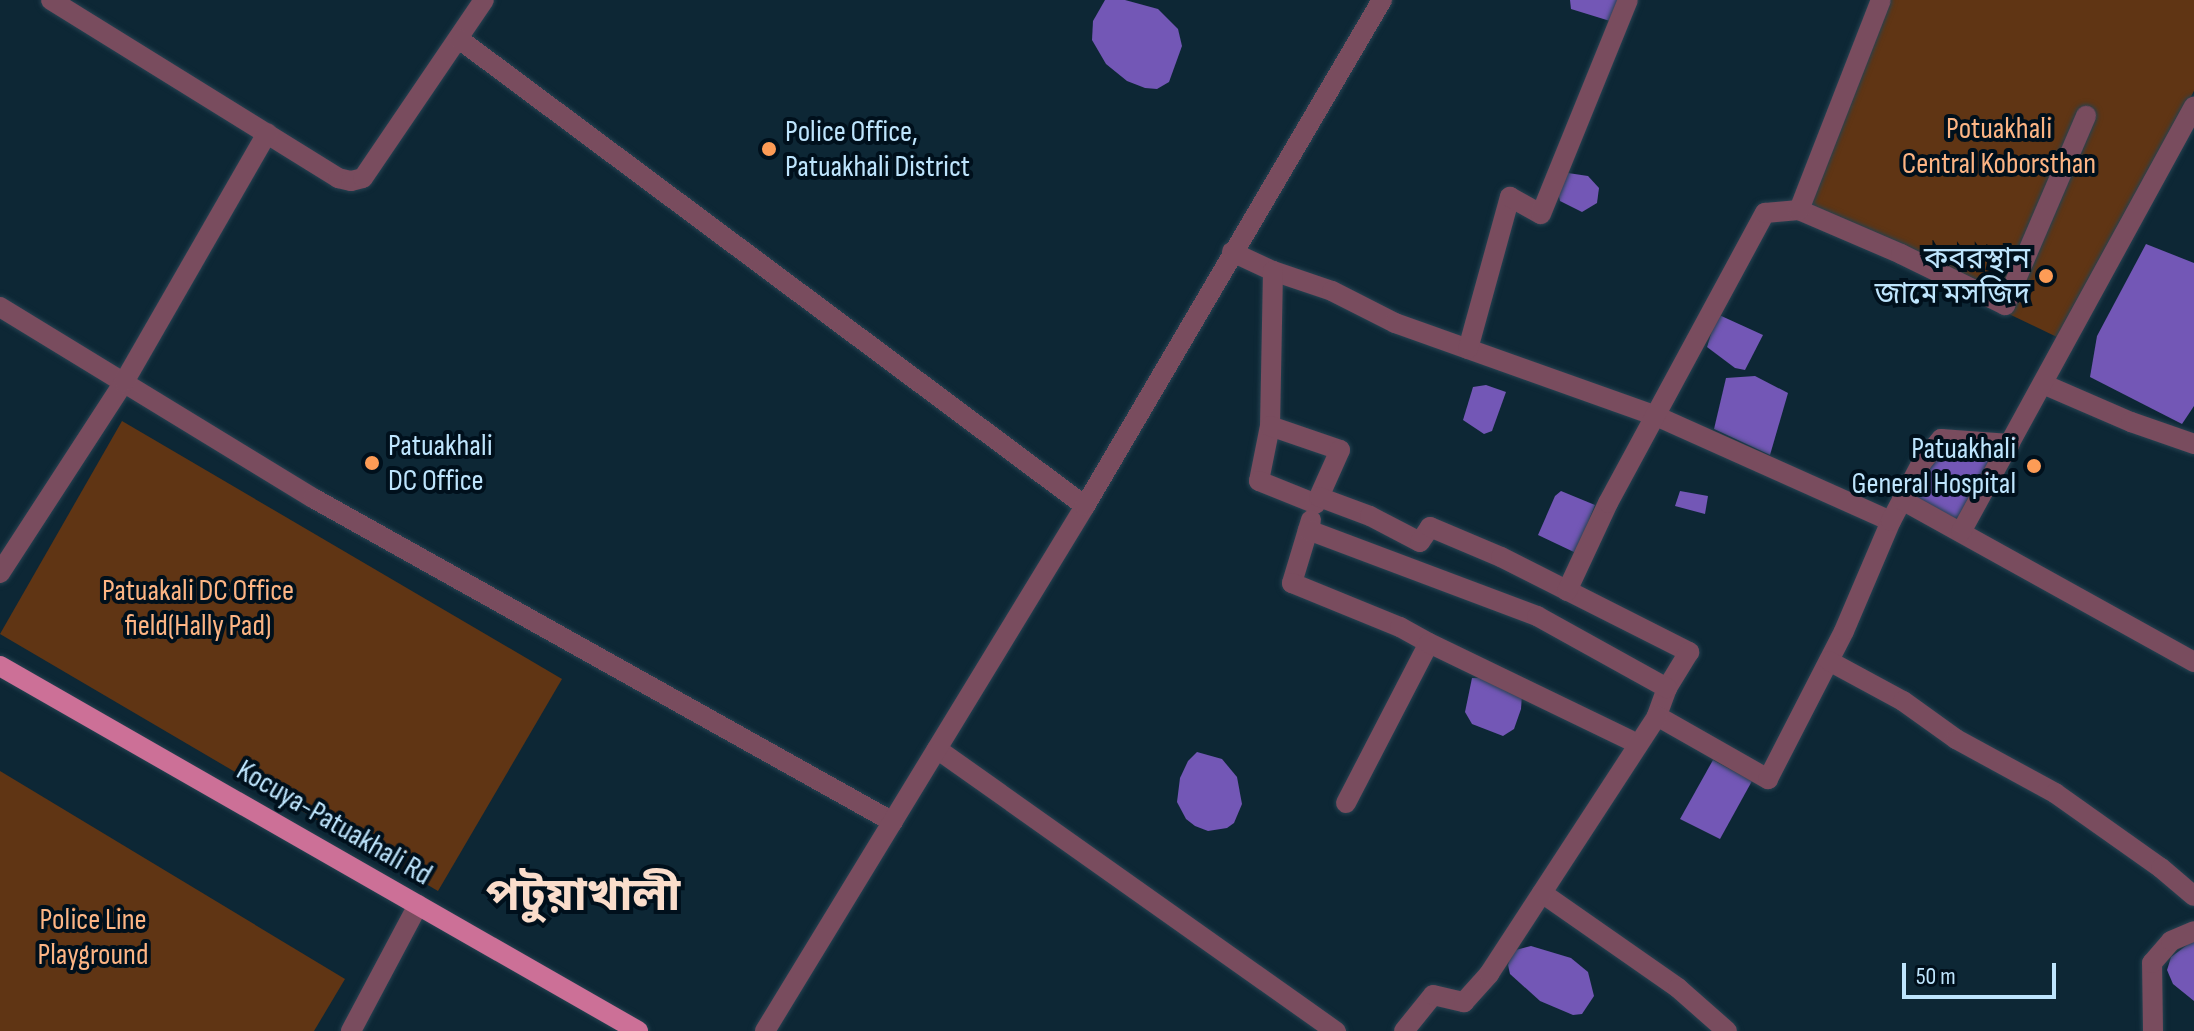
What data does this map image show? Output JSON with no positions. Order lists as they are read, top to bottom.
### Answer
{
  "streets": {
    "main road": ["Kocuya-Patuakhali Rd"]
  },
  "districts": ["পটুয়াখালী"],
  "parks": ["Potuakhali Central Koborsthan", "Patuakali DC Office field(Hally Pad)", "Police Line Playground"],
  "places": [
    "Police Office, Patuakhali District",
    "কবরস্থান জামে মসজিদ",
    "Patuakhali DC Office",
    "Patuakhali General Hospital"
  ],
  "scale_bar": "50 m"
}
